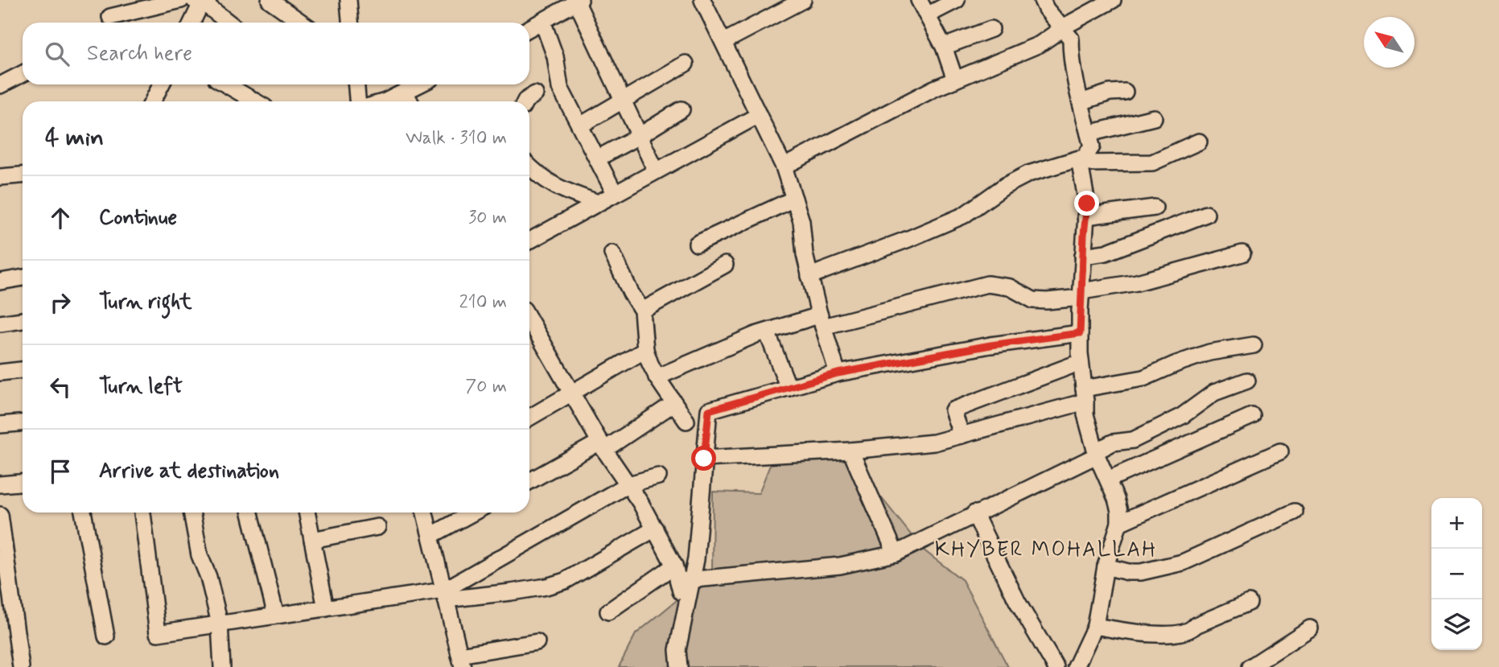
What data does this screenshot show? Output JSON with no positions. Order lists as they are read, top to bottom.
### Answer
{
  "districts": ["KHYBER MOHALLAH"],
  "north": "top left",
  "page": {
    "search": "Search here",
    "heading": ["4 min", "Walk · 310 m"],
    "list": [
      ["Continue", "30 m"],
      ["Turn right", "210 m"],
      ["Turn left", "70 m"],
      "Arrive at destination"
    ],
    "map_buttons": ["+", "−"]
  }
}
